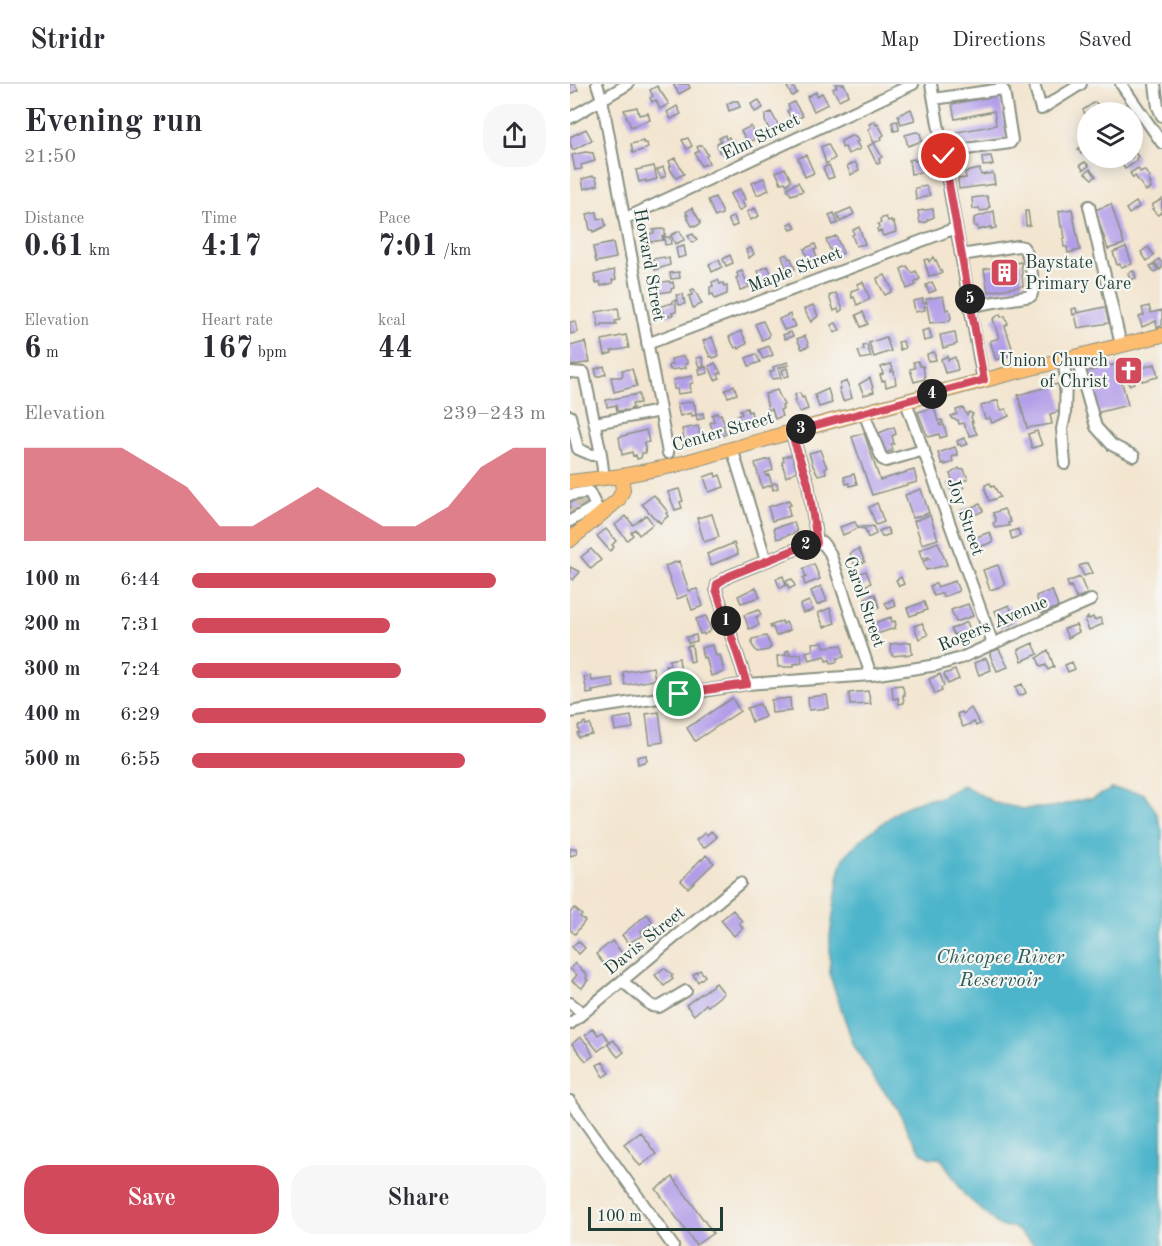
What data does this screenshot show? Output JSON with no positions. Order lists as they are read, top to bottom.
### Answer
{
  "streets": {
    "main road": ["Center Street"],
    "street": [
      "Elm Street",
      "Howard Street",
      "Maple Street",
      "Joy Street",
      "Carol Street",
      "Rogers Avenue",
      "Davis Street"
    ]
  },
  "crossings": [
    ["Elm Street", "Howard Street"],
    ["Howard Street", "Maple Street"],
    ["Center Street", "Joy Street"],
    ["Center Street", "Carol Street"],
    ["Joy Street", "Rogers Avenue"],
    ["Carol Street", "Rogers Avenue"]
  ],
  "water": ["Chicopee River Reservoir"],
  "places": {
    "building": ["Baystate Primary Care"],
    "church": ["Union Church of Christ"]
  },
  "scale_bar": "100 m",
  "page": {
    "header": "Stridr",
    "nav": ["Map", "Directions", "Saved"],
    "heading": ["Evening run", "21:50"],
    "stats": [
      ["Distance", "0.61 km"],
      ["Time", "4:17"],
      ["Pace", "7:01 /km"],
      ["Elevation", "6 m"],
      ["Heart rate", "167 bpm"],
      ["kcal", "44"]
    ],
    "pins": [
      "5",
      "4",
      "3",
      "2",
      "1"
    ],
    "chart": ["Elevation", "239–243 m"],
    "list": [
      {
        "name": "100 m",
        "note": "6:44"
      },
      {
        "name": "200 m",
        "note": "7:31"
      },
      {
        "name": "300 m",
        "note": "7:24"
      },
      {
        "name": "400 m",
        "note": "6:29"
      },
      {
        "name": "500 m",
        "note": "6:55"
      }
    ],
    "buttons": ["Save", "Share"],
    "scale": "100 m"
  }
}
